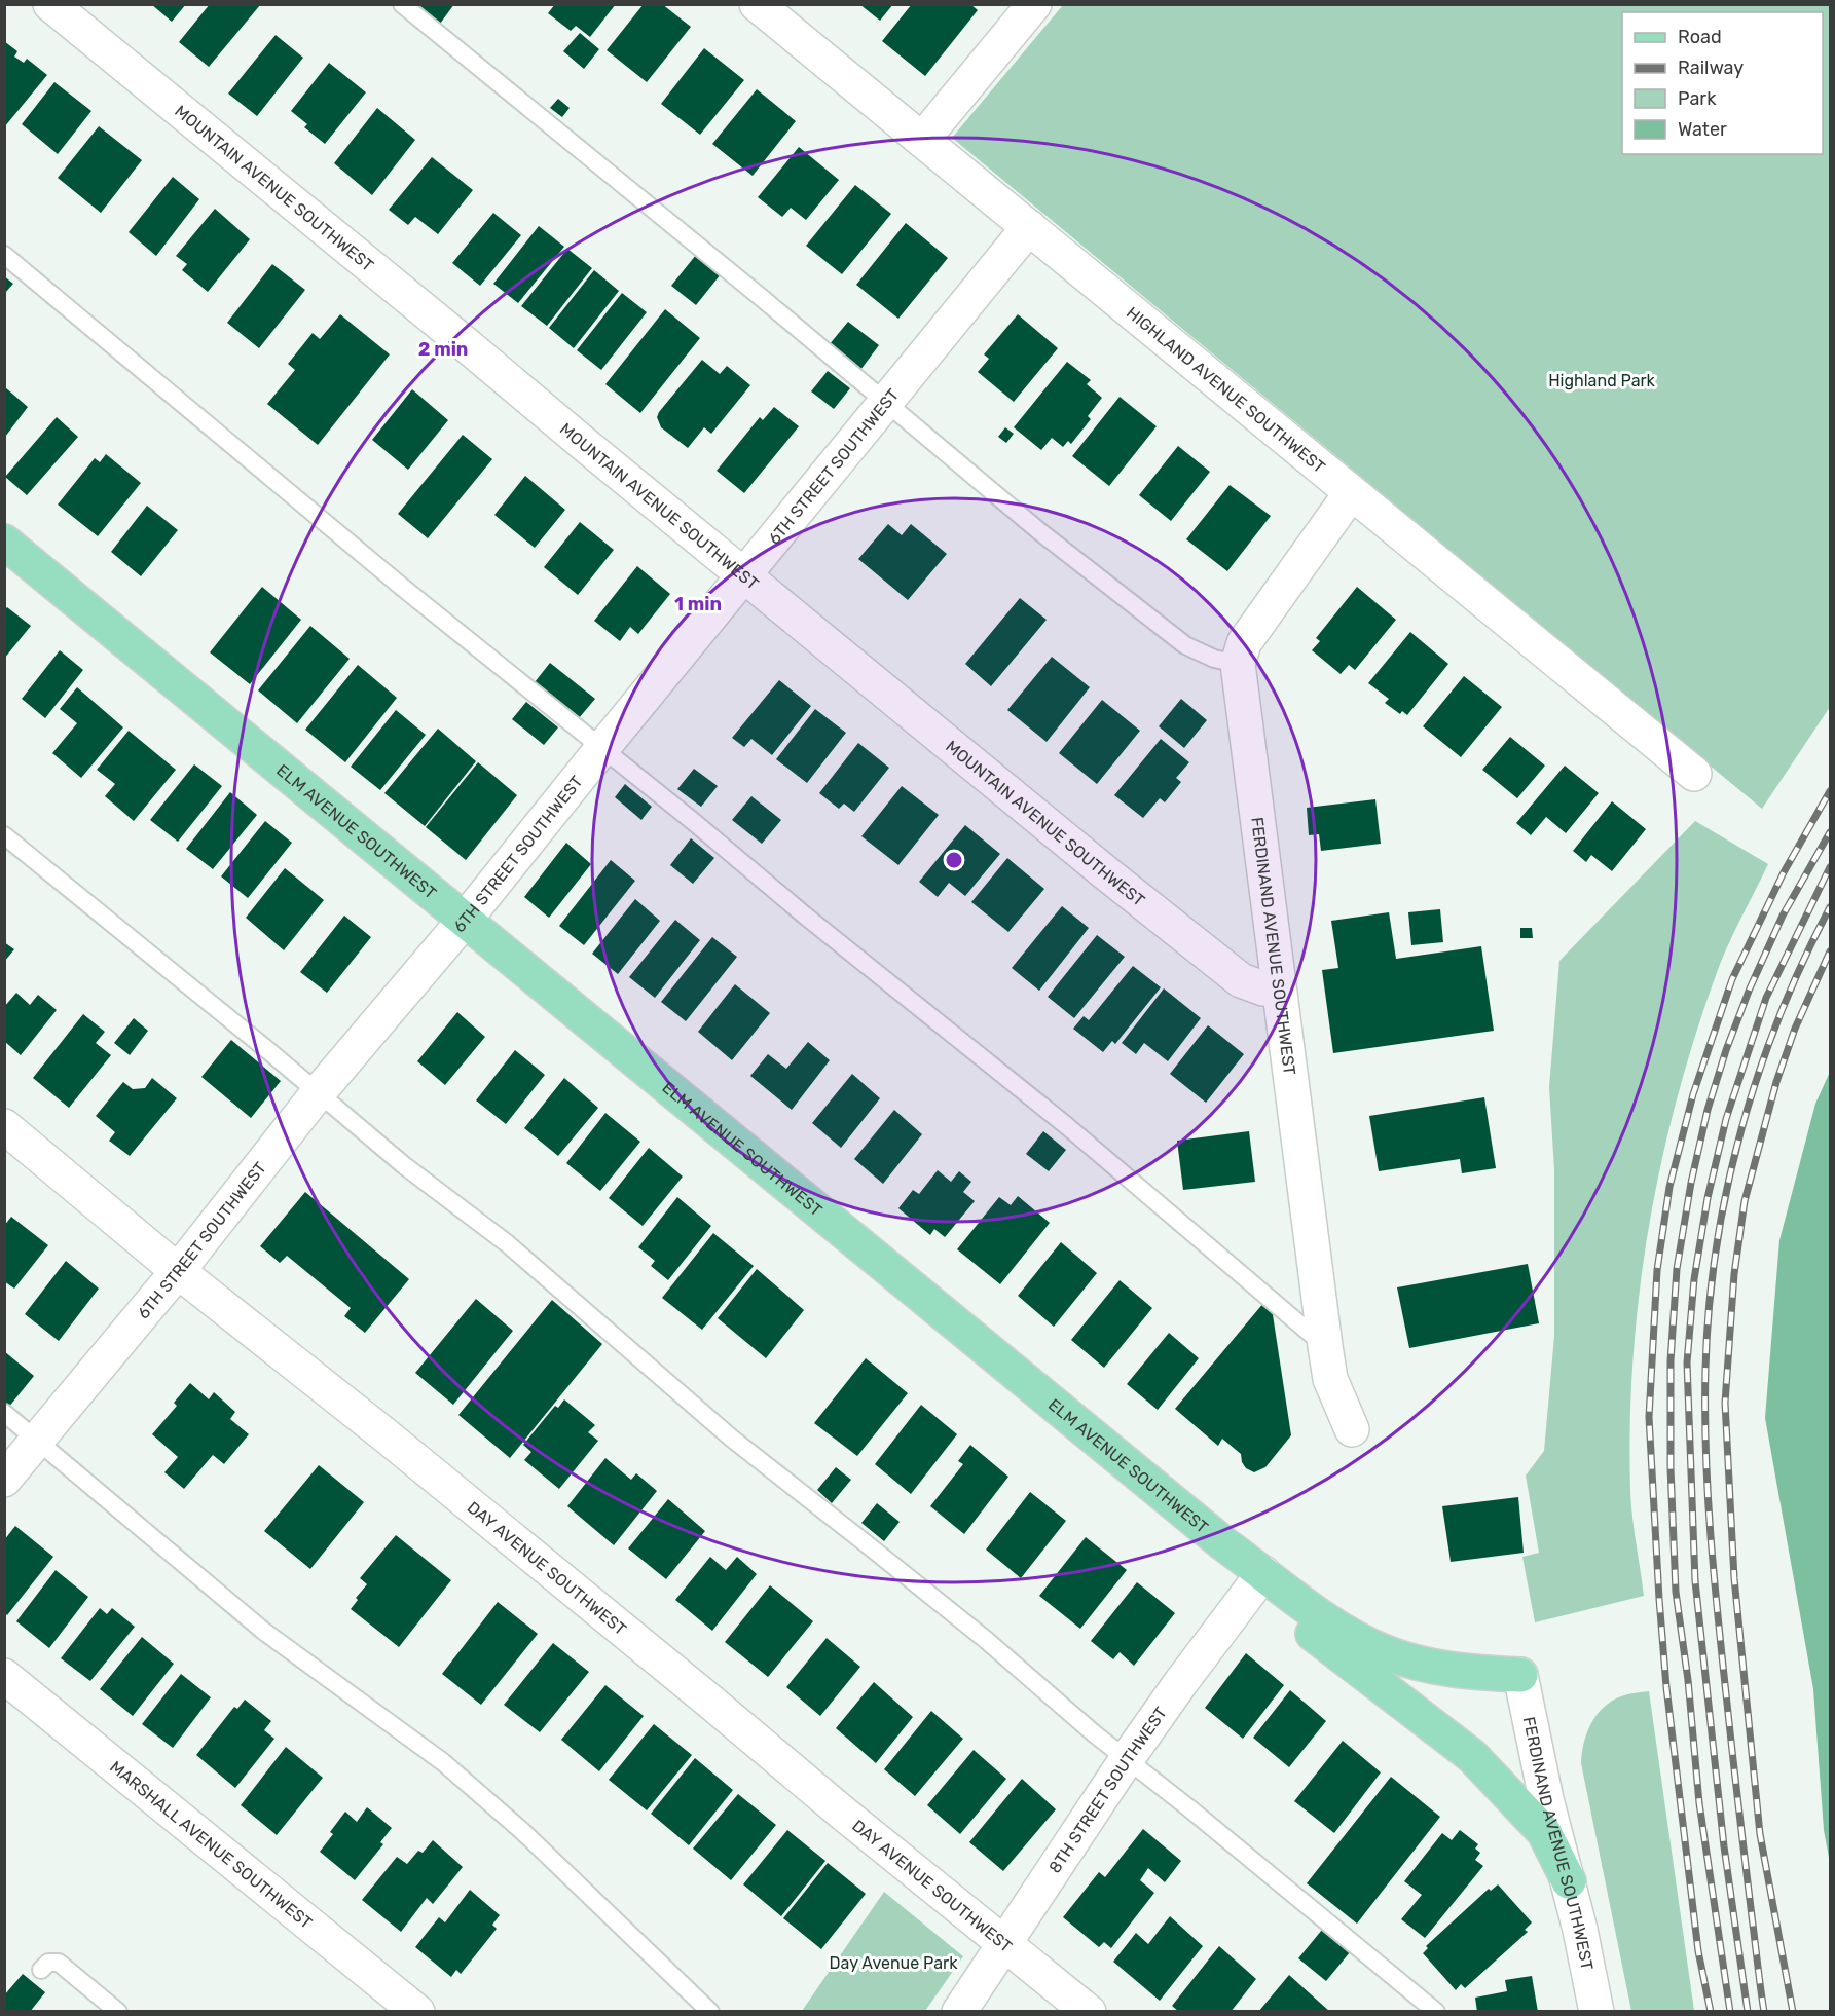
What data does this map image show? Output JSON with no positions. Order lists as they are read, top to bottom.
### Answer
{
  "streets": {
    "main road": ["ELM AVENUE SOUTHWEST"],
    "street": [
      "MOUNTAIN AVENUE SOUTHWEST",
      "HIGHLAND AVENUE SOUTHWEST",
      "6TH STREET SOUTHWEST",
      "FERDINAND AVENUE SOUTHWEST",
      "DAY AVENUE SOUTHWEST",
      "8TH STREET SOUTHWEST",
      "MARSHALL AVENUE SOUTHWEST"
    ]
  },
  "crossings": [
    ["MOUNTAIN AVENUE SOUTHWEST", "6TH STREET SOUTHWEST"],
    ["MOUNTAIN AVENUE SOUTHWEST", "FERDINAND AVENUE SOUTHWEST"],
    ["HIGHLAND AVENUE SOUTHWEST", "6TH STREET SOUTHWEST"],
    ["6TH STREET SOUTHWEST", "ELM AVENUE SOUTHWEST"],
    ["6TH STREET SOUTHWEST", "DAY AVENUE SOUTHWEST"],
    ["ELM AVENUE SOUTHWEST", "8TH STREET SOUTHWEST"],
    ["DAY AVENUE SOUTHWEST", "8TH STREET SOUTHWEST"]
  ],
  "parks": ["Highland Park", "Day Avenue Park"],
  "legend": [
    "Road",
    "Railway",
    "Park",
    "Water"
  ],
  "rings": ["2 min", "1 min"]
}
